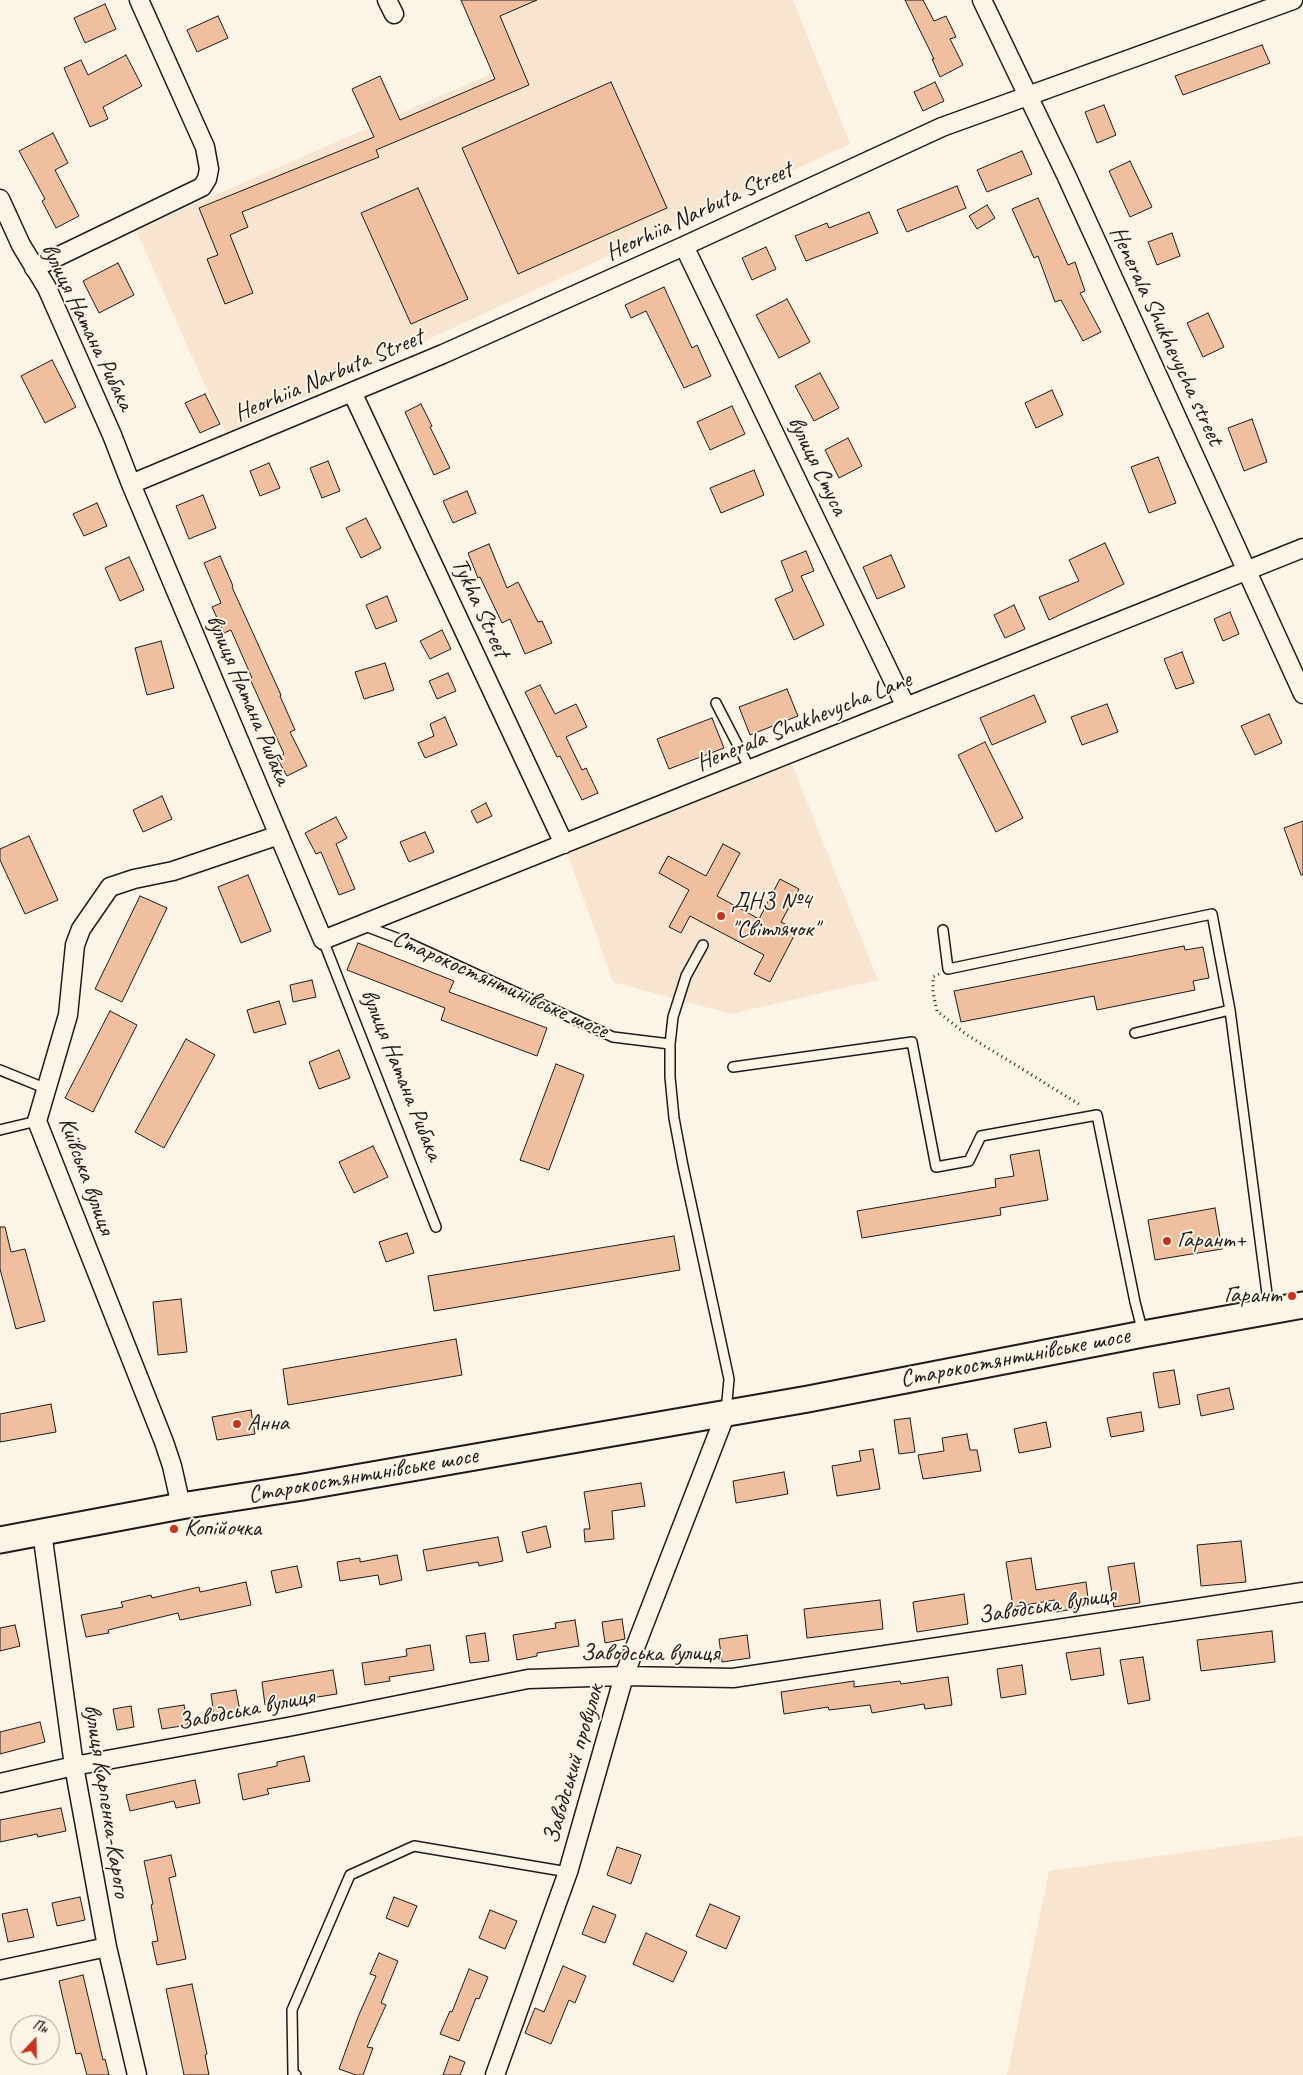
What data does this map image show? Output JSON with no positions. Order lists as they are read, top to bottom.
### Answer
{
  "streets": {
    "main road": ["Старокостянтинівське шосе"],
    "street": [
      "Heorhiia Narbuta Street",
      "вулиця Натана Рибака",
      "Henerala Shukhevycha street",
      "вулиця Стуса",
      "Tykha Street",
      "Henerala Shukhevycha Lane",
      "Київська вулиця",
      "Заводська вулиця",
      "Заводський провулок",
      "вулиця Карпенка-Карого"
    ]
  },
  "crossings": [
    ["Heorhiia Narbuta Street", "вулиця Натана Рибака"],
    ["Heorhiia Narbuta Street", "Henerala Shukhevycha street"],
    ["Heorhiia Narbuta Street", "вулиця Стуса"],
    ["Heorhiia Narbuta Street", "Tykha Street"],
    ["вулиця Натана Рибака", "Henerala Shukhevycha Lane"],
    ["вулиця Натана Рибака", "Київська вулиця"],
    ["Henerala Shukhevycha street", "Henerala Shukhevycha Lane"],
    ["вулиця Стуса", "Henerala Shukhevycha Lane"],
    ["Tykha Street", "Henerala Shukhevycha Lane"],
    ["Henerala Shukhevycha Lane", "Старокостянтинівське шосе"],
    ["Старокостянтинівське шосе", "Київська вулиця"],
    ["Старокостянтинівське шосе", "Заводський провулок"],
    ["Старокостянтинівське шосе", "вулиця Карпенка-Карого"],
    ["Заводська вулиця", "Заводський провулок"],
    ["Заводська вулиця", "вулиця Карпенка-Карого"]
  ],
  "places": [
    "ДНЗ №4 \"Світлячок\"",
    "Гарант+",
    "Гарант",
    "Анна",
    "Копійочка"
  ],
  "north": "top"
}
